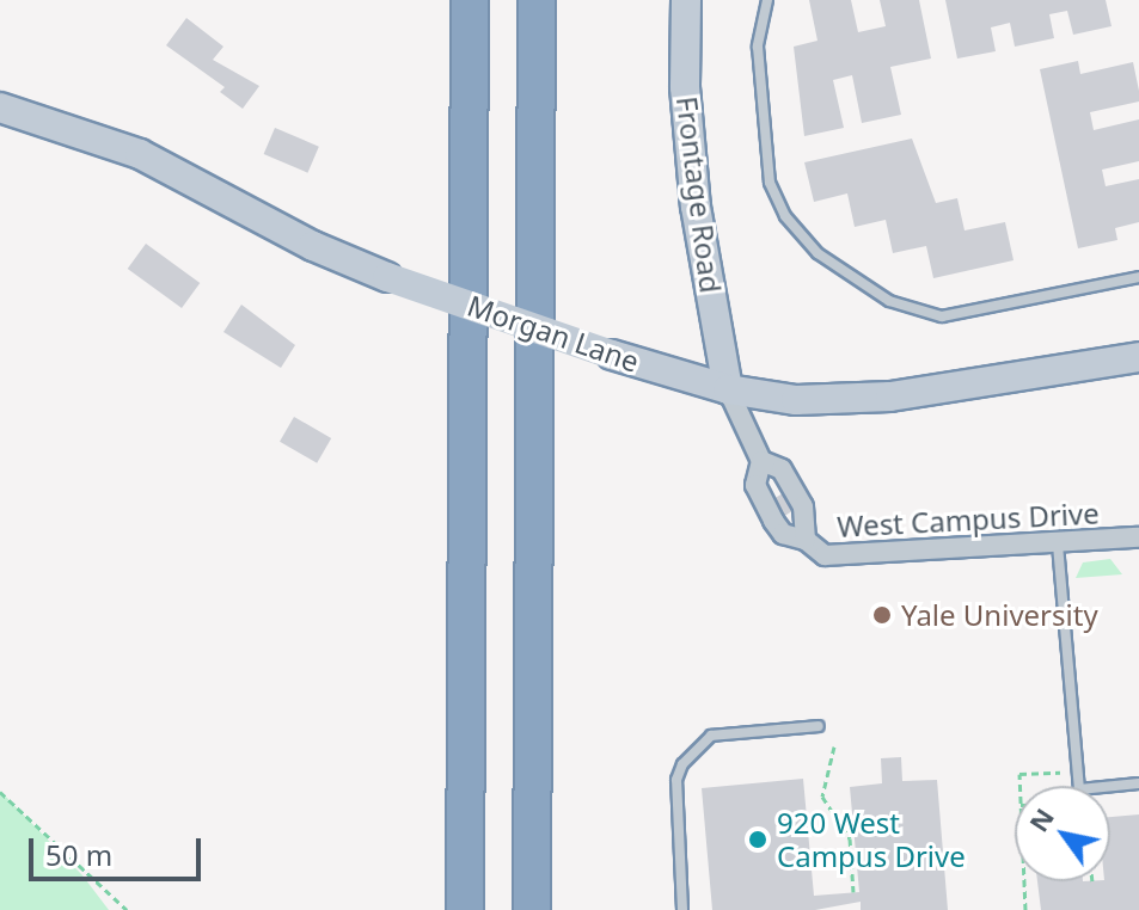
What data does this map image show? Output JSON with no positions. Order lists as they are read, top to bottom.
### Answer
{
  "streets": {
    "street": ["Frontage Road", "Morgan Lane", "West Campus Drive"]
  },
  "crossings": [
    ["Frontage Road", "Morgan Lane"],
    ["Frontage Road", "West Campus Drive"],
    ["Morgan Lane", "West Campus Drive"]
  ],
  "places": ["Yale University", "920 West Campus Drive"],
  "scale_bar": "50 m",
  "north": "top left"
}
